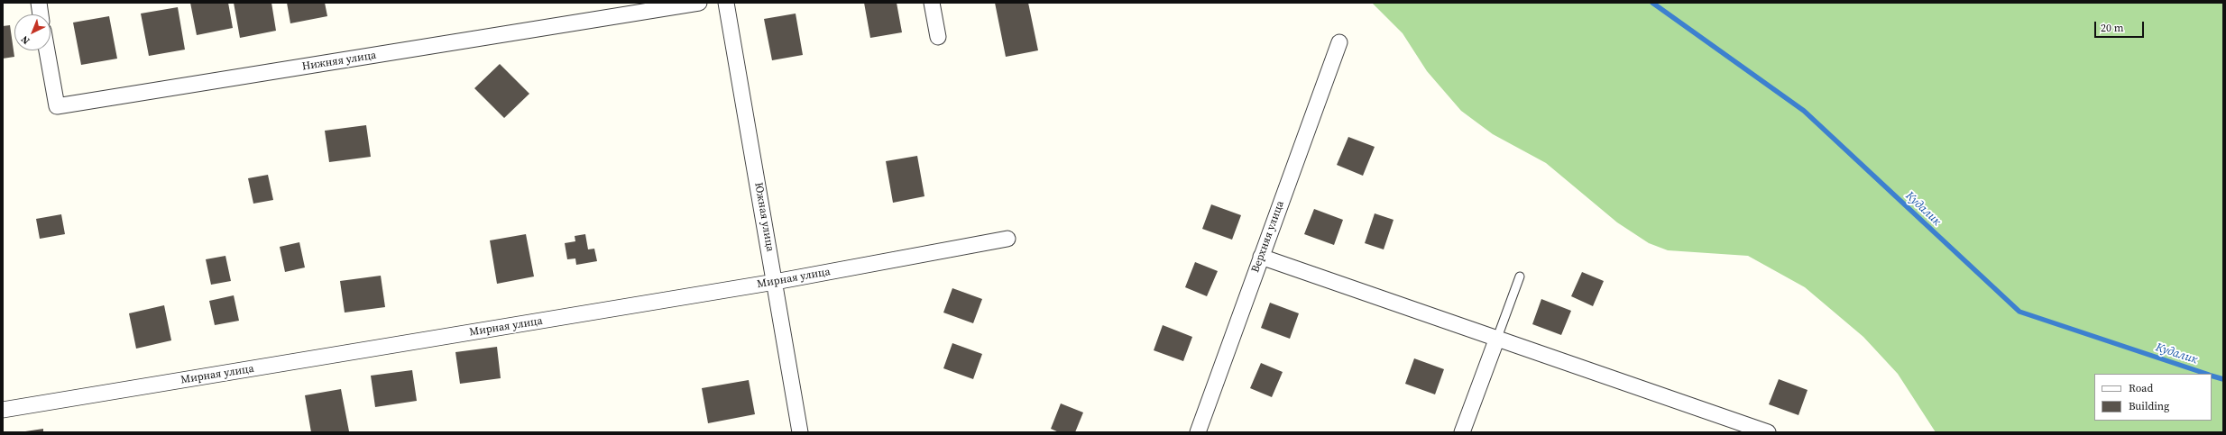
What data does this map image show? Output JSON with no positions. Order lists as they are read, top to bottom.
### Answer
{
  "streets": {
    "street": [
      "Нижняя улица",
      "Южная улица",
      "Верхняя улица",
      "Мирная улица"
    ]
  },
  "crossings": [
    ["Южная улица", "Мирная улица"]
  ],
  "water": ["Кудалик"],
  "legend": ["Road", "Building"],
  "scale_bar": "20 m",
  "north": "bottom left"
}
